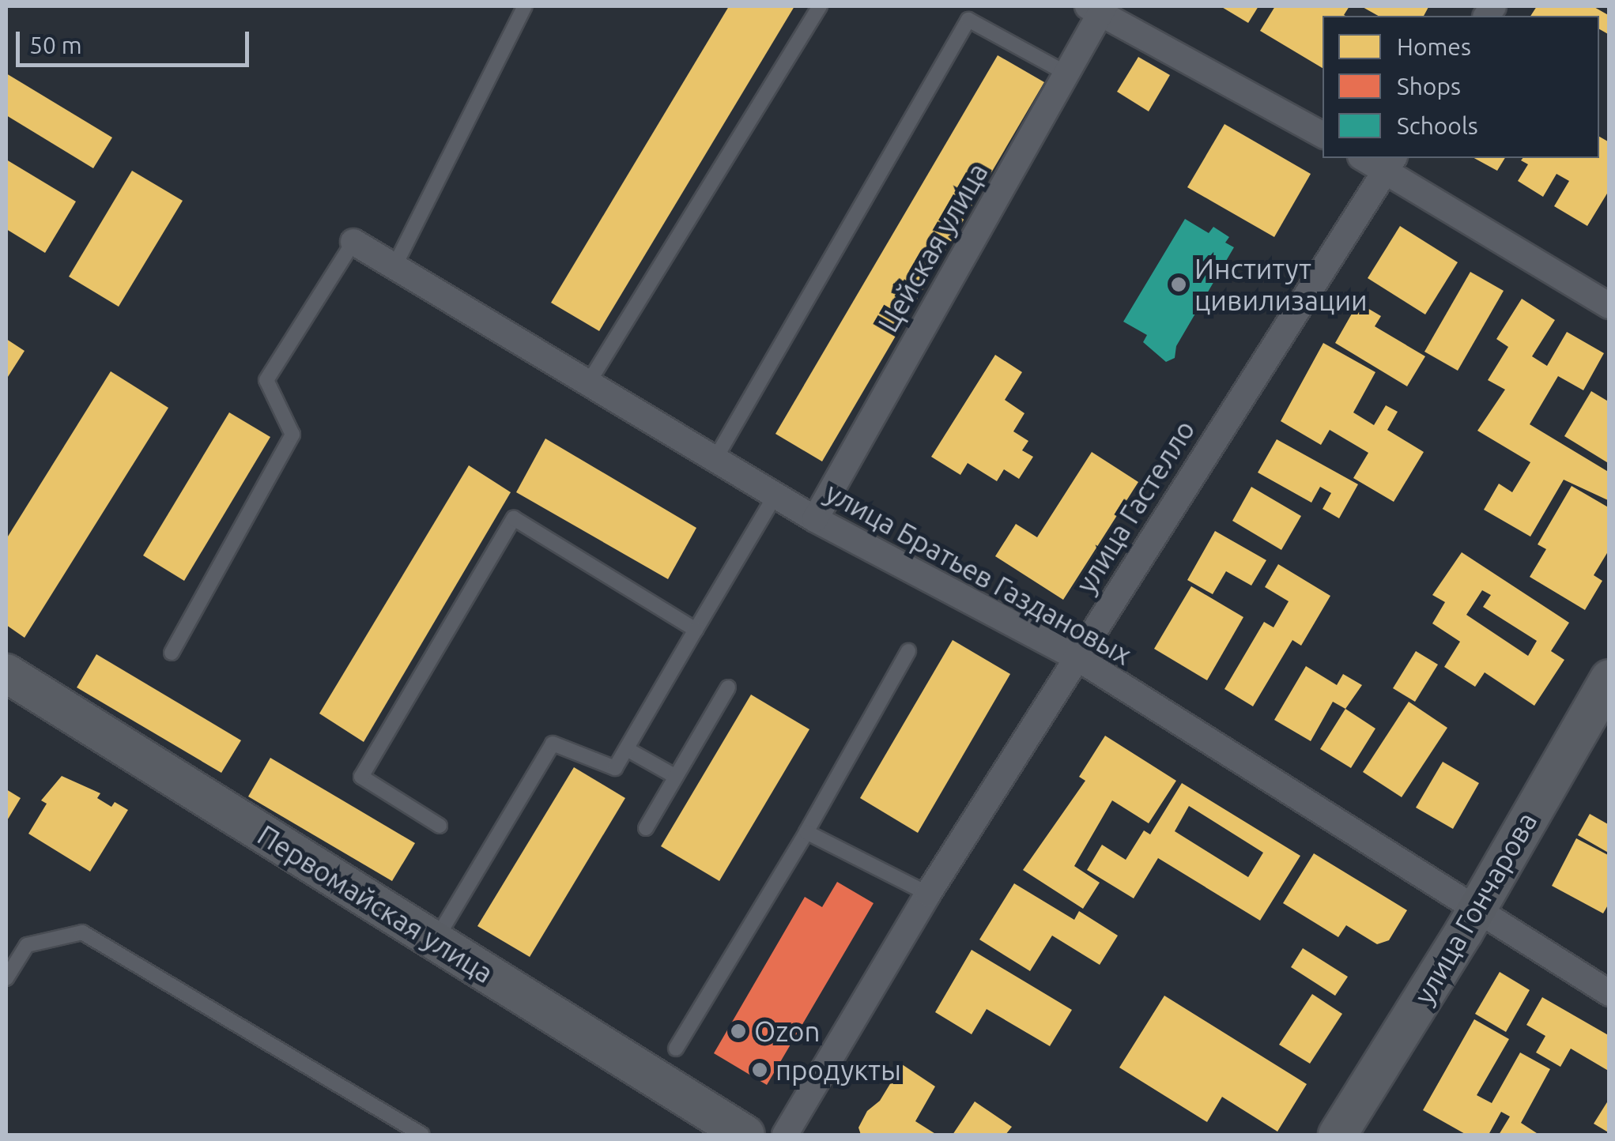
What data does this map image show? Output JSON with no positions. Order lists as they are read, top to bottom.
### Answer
{
  "streets": {
    "street": [
      "Цейская улица",
      "улица Гастелло",
      "улица Братьев Газдановых",
      "Первомайская улица",
      "улица Гончарова"
    ]
  },
  "crossings": [
    ["Цейская улица", "улица Братьев Газдановых"],
    ["улица Гастелло", "улица Братьев Газдановых"],
    ["улица Братьев Газдановых", "улица Гончарова"]
  ],
  "places": ["Институт цивилизации", "Ozon", "продукты"],
  "legend": ["Homes", "Shops", "Schools"],
  "scale_bar": "50 m"
}
